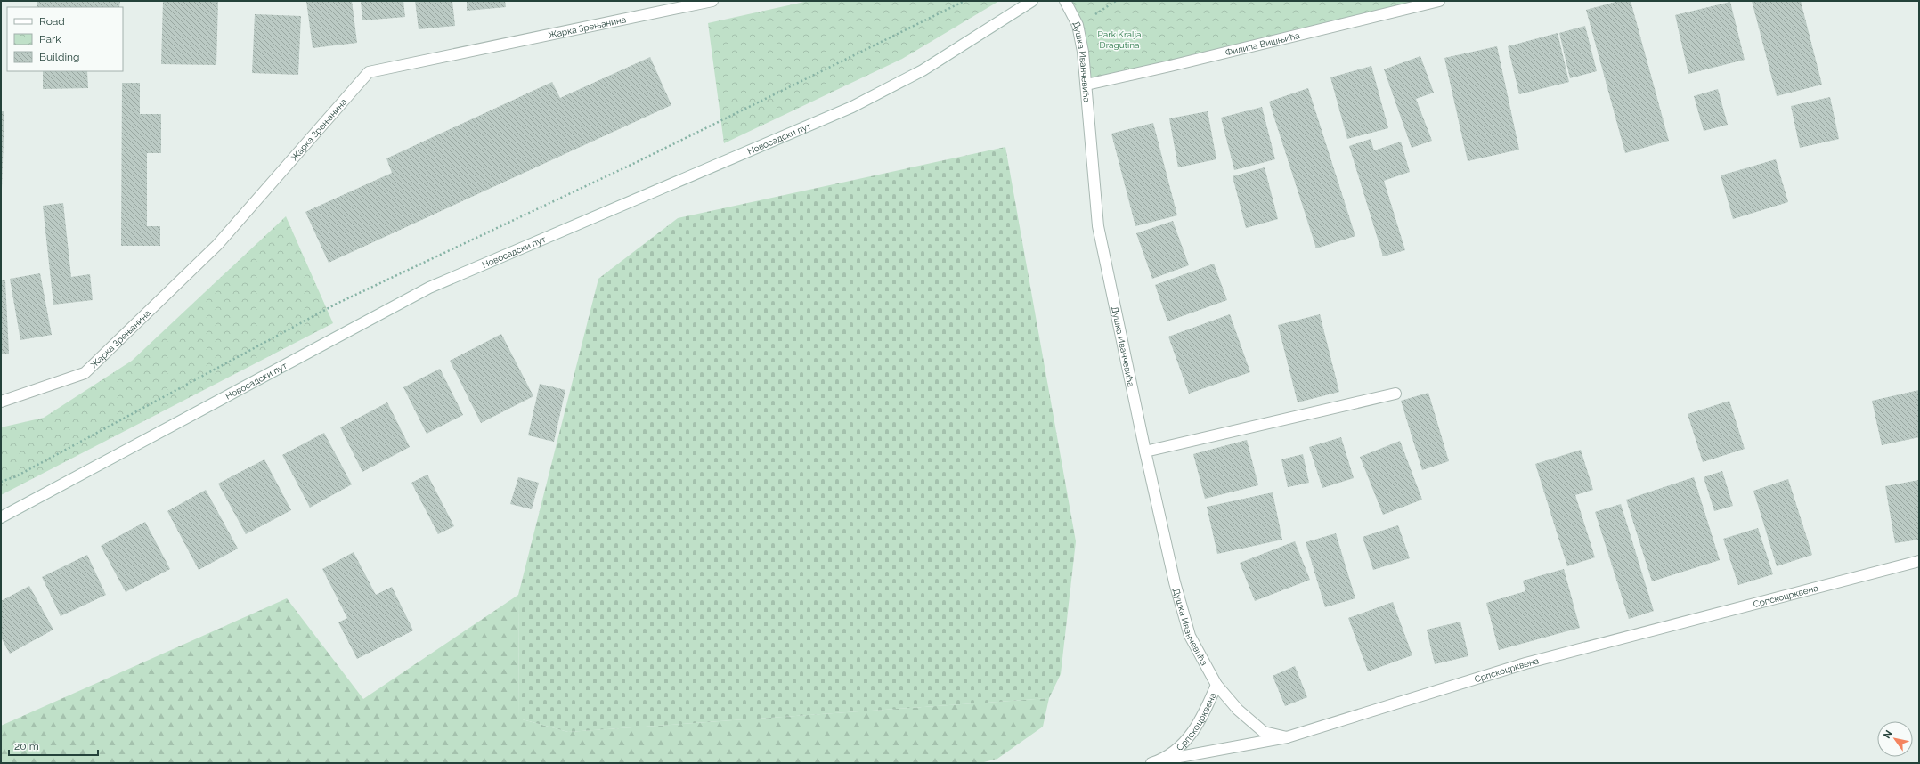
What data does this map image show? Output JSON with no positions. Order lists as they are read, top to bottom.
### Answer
{
  "streets": {
    "street": [
      "Жарка Зрењанина",
      "Филипа Вишњића",
      "Душка Иванчевића",
      "Новосадски пут",
      "Српскоцрквена"
    ]
  },
  "crossings": [
    ["Филипа Вишњића", "Душка Иванчевића"],
    ["Душка Иванчевића", "Српскоцрквена"]
  ],
  "parks": ["Park Kralja Dragutina"],
  "legend": ["Road", "Park", "Building"],
  "scale_bar": "20 m",
  "north": "top left"
}
